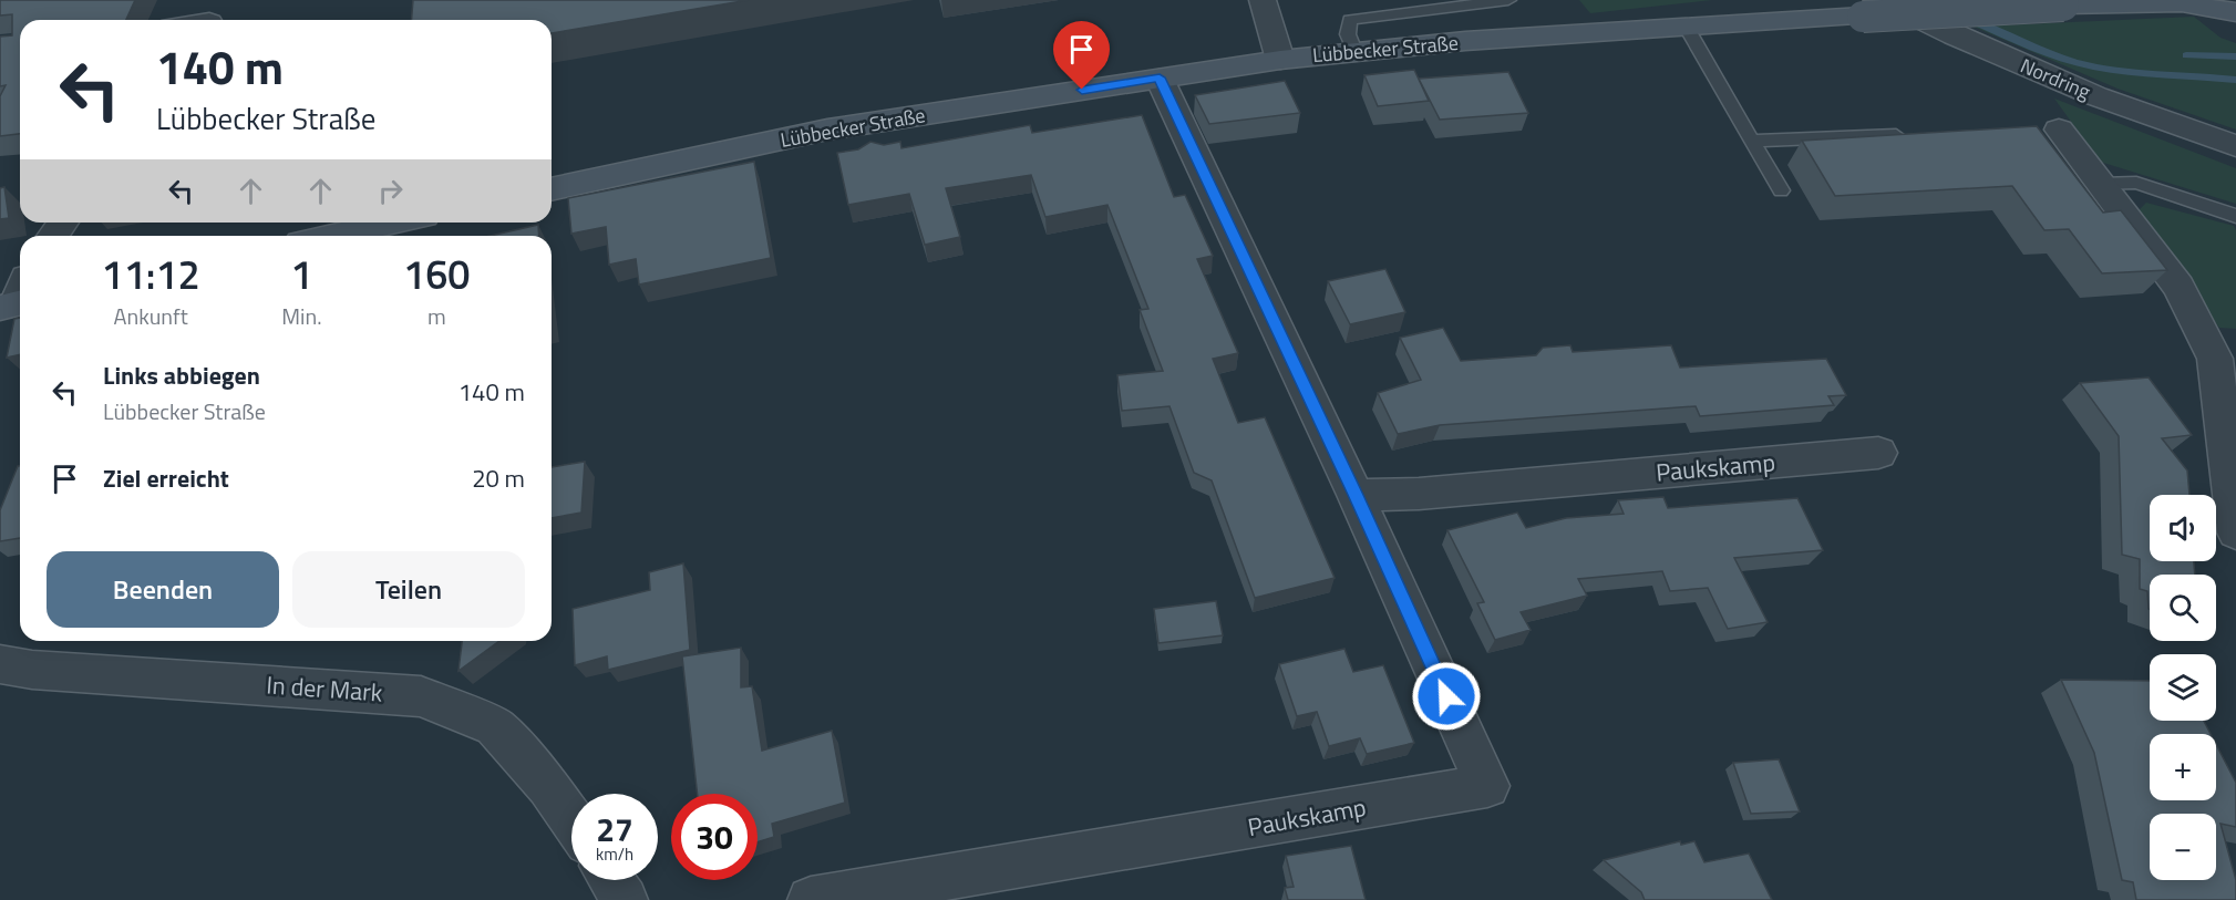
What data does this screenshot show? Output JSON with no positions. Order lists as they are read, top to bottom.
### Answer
{
  "streets": {
    "street": [
      "Lübbecker Straße",
      "Nordring",
      "Paukskamp",
      "In der Mark"
    ]
  },
  "crossings": [
    ["Lübbecker Straße", "Nordring"],
    ["Lübbecker Straße", "Paukskamp"]
  ],
  "page": {
    "turn": ["140 m", "Lübbecker Straße"],
    "eta": [
      "11:12",
      "Ankunft",
      "1",
      "Min.",
      "160",
      "m"
    ],
    "list": [
      {
        "name": "Links abbiegen",
        "note": "Lübbecker Straße",
        "value": "140 m"
      },
      {
        "name": "Ziel erreicht",
        "value": "20 m"
      }
    ],
    "map_buttons": ["+", "−"],
    "buttons": ["Beenden", "Teilen"],
    "speed": "27 km/h",
    "limit": "30"
  }
}
